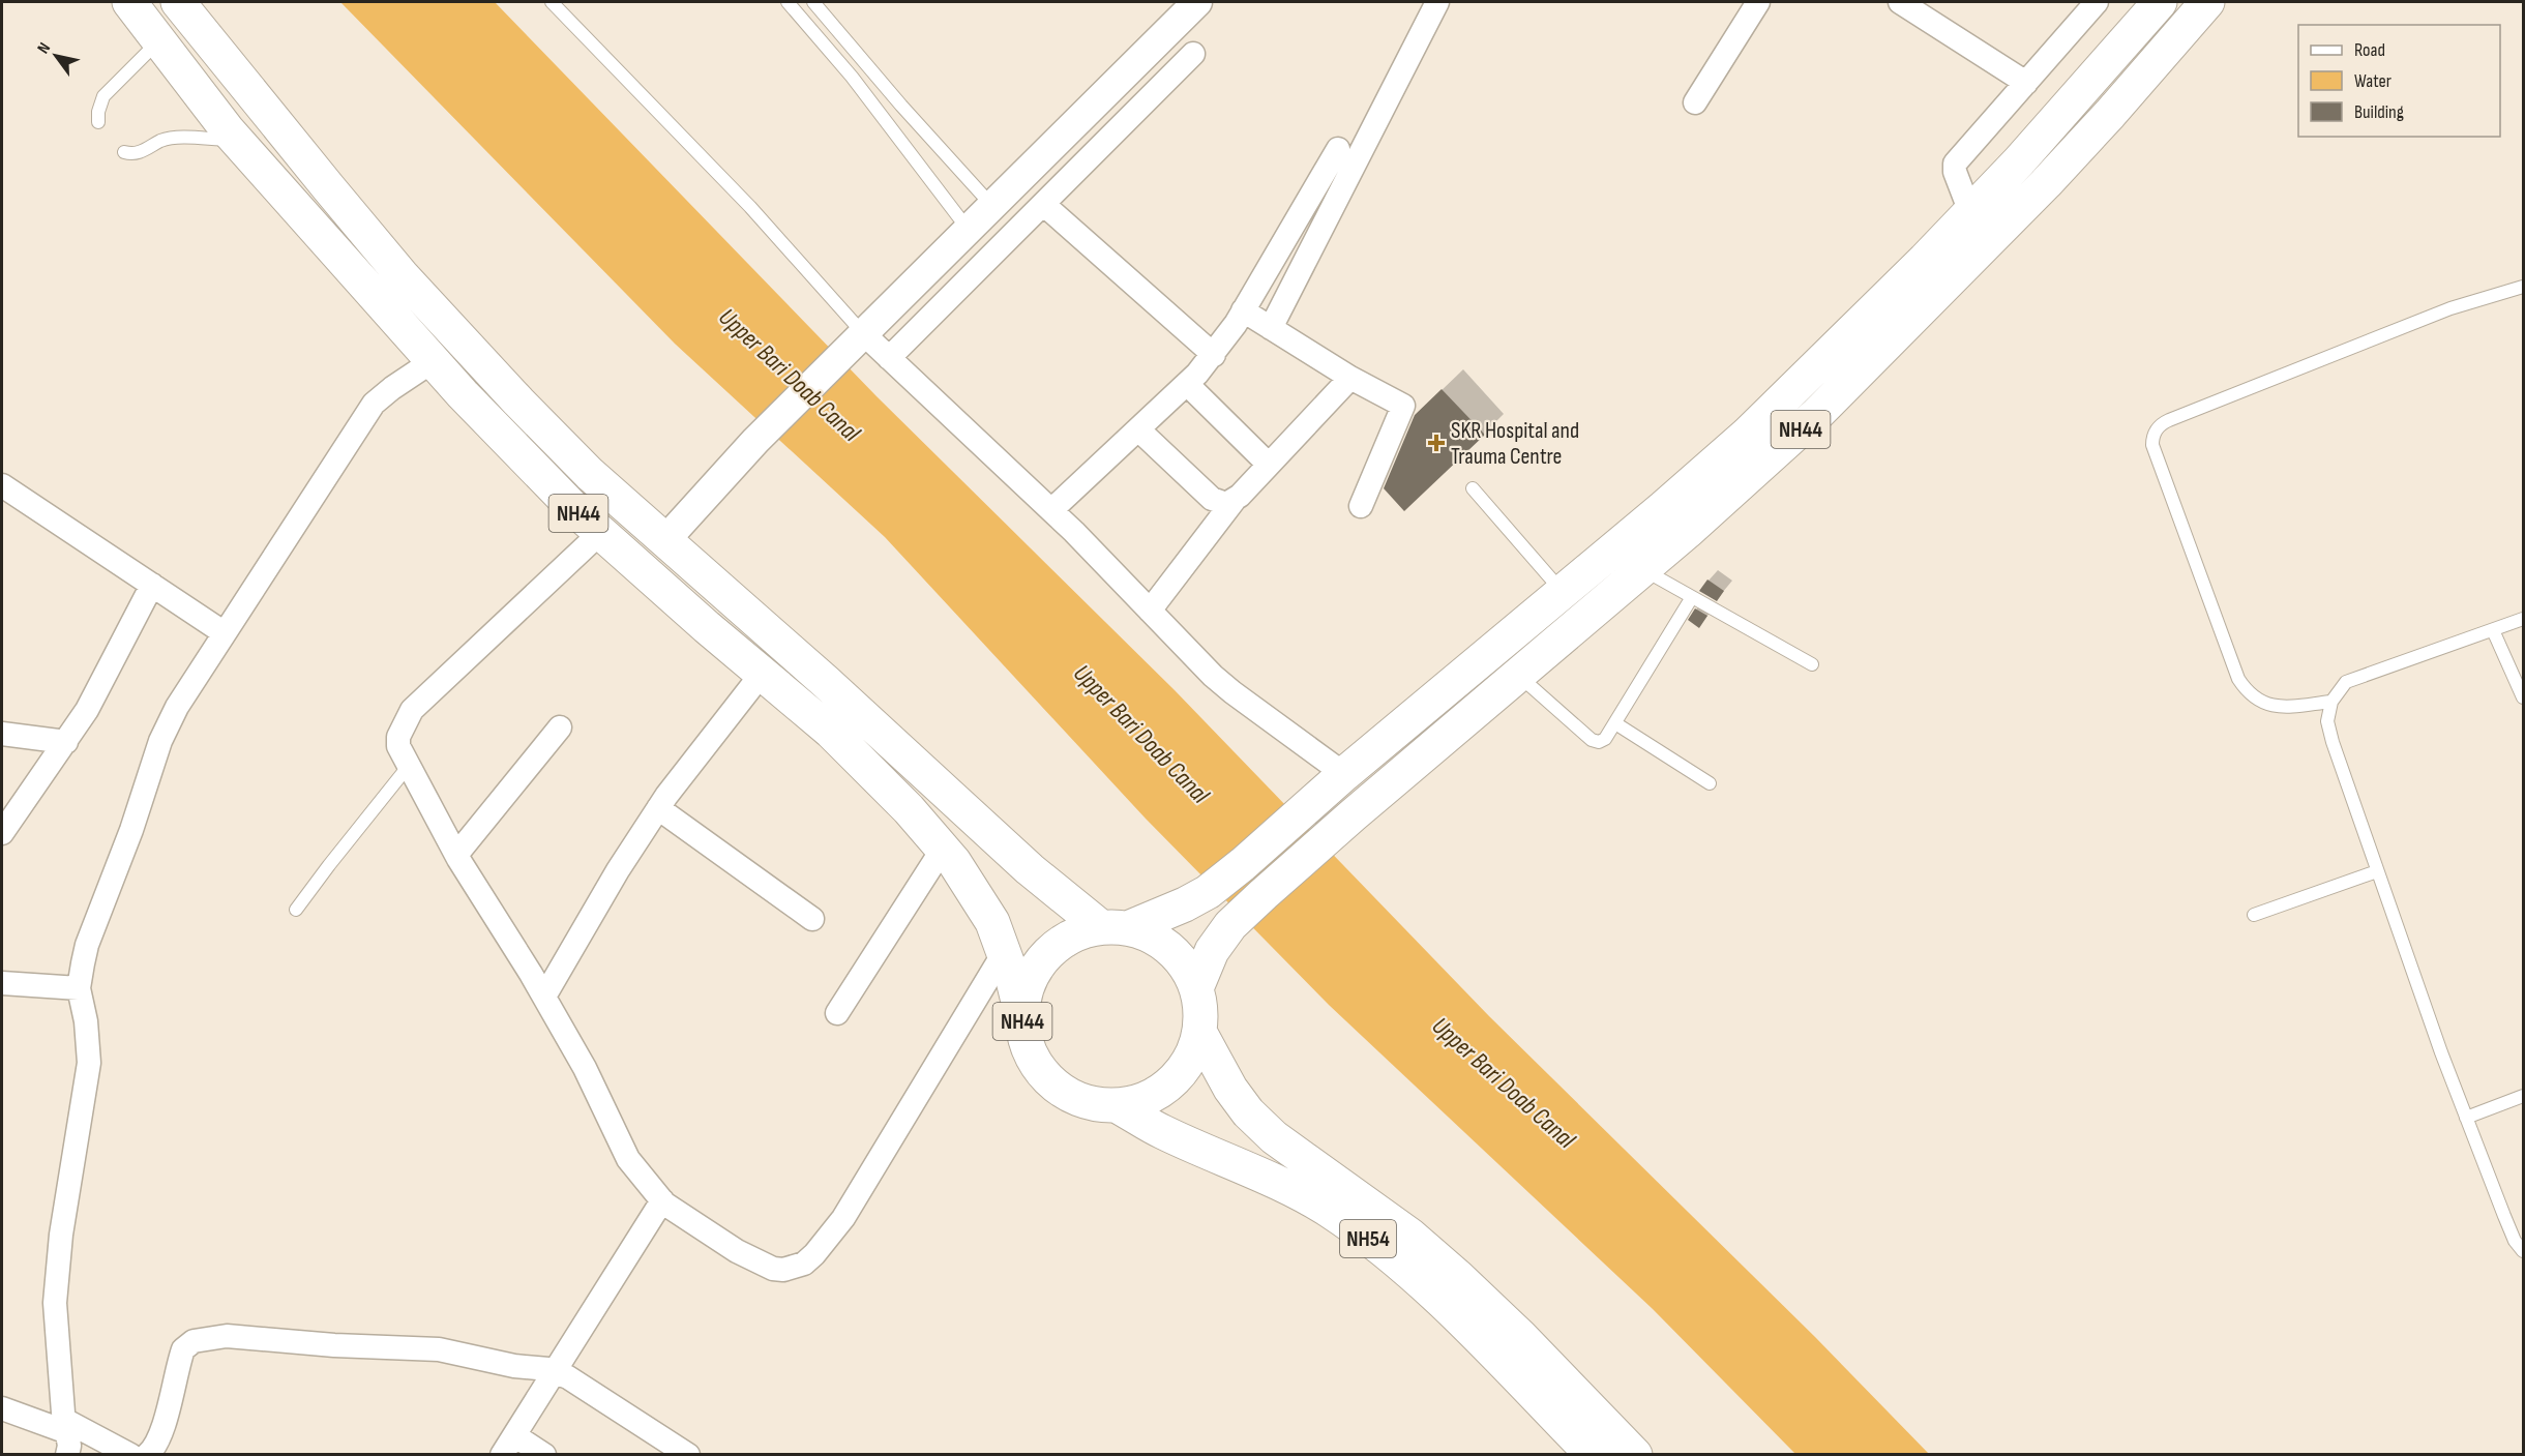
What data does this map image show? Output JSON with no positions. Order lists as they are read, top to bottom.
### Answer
{
  "streets": {
    "highway": ["NH44", "NH54"]
  },
  "crossings": [
    ["NH44", "NH54"]
  ],
  "water": ["Upper Bari Doab Canal"],
  "places": {
    "health": ["SKR Hospital and Trauma Centre"]
  },
  "legend": ["Road", "Water", "Building"],
  "north": "top left"
}
